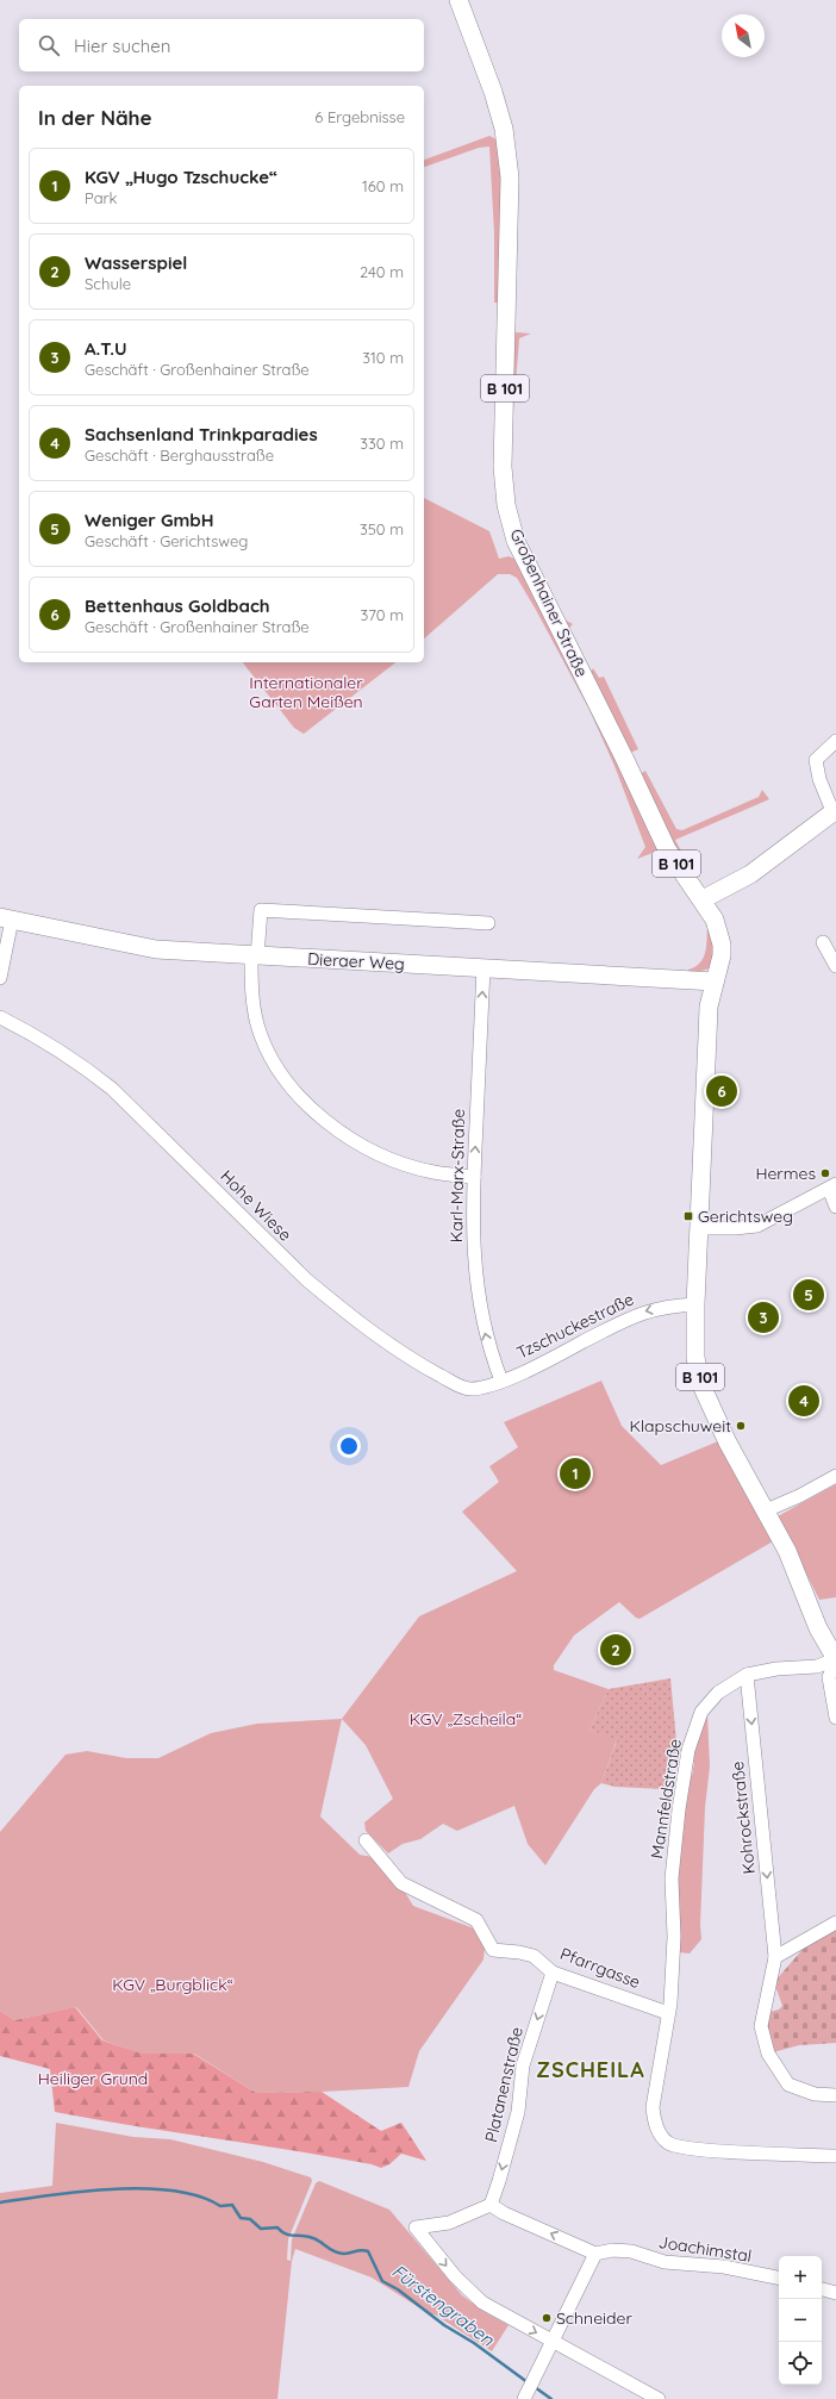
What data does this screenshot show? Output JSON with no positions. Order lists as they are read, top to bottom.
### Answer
{
  "streets": {
    "main road": ["B 101", "Großenhainer Straße", "Dieraer Weg"],
    "street": [
      "Karl-Marx-Straße",
      "Hohe Wiese",
      "Tzschuckestraße",
      "Mannfeldstraße",
      "Kohrockstraße",
      "Pfarrgasse",
      "Platanenstraße",
      "Joachimstal"
    ]
  },
  "crossings": [
    ["B 101", "Großenhainer Straße"],
    ["B 101", "Dieraer Weg"],
    ["B 101", "Tzschuckestraße"],
    ["B 101", "Mannfeldstraße"],
    ["Dieraer Weg", "Karl-Marx-Straße"],
    ["Karl-Marx-Straße", "Hohe Wiese"],
    ["Karl-Marx-Straße", "Tzschuckestraße"],
    ["Hohe Wiese", "Tzschuckestraße"],
    ["Mannfeldstraße", "Kohrockstraße"],
    ["Mannfeldstraße", "Pfarrgasse"],
    ["Pfarrgasse", "Platanenstraße"]
  ],
  "one_way": [
    "Karl-Marx-Straße",
    "Tzschuckestraße",
    "Kohrockstraße",
    "Platanenstraße"
  ],
  "districts": ["ZSCHEILA"],
  "water": ["Fürstengraben"],
  "parks": [
    "Internationaler Garten Meißen",
    "KGV „Zscheila“",
    "KGV „Burgblick“",
    "Heiliger Grund"
  ],
  "places": {
    "other": ["Hermes", "Klapschuweit", "Schneider"],
    "transit": ["Gerichtsweg"]
  },
  "north": "top left",
  "page": {
    "search": "Hier suchen",
    "heading": ["In der Nähe", "6 Ergebnisse"],
    "list": [
      {
        "mark": "1",
        "name": "KGV „Hugo Tzschucke“",
        "note": "Park",
        "value": "160 m"
      },
      {
        "mark": "2",
        "name": "Wasserspiel",
        "note": "Schule",
        "value": "240 m"
      },
      {
        "mark": "3",
        "name": "A.T.U",
        "note": "Geschäft · Großenhainer Straße",
        "value": "310 m"
      },
      {
        "mark": "4",
        "name": "Sachsenland Trinkparadies",
        "note": "Geschäft · Berghausstraße",
        "value": "330 m"
      },
      {
        "mark": "5",
        "name": "Weniger GmbH",
        "note": "Geschäft · Gerichtsweg",
        "value": "350 m"
      },
      {
        "mark": "6",
        "name": "Bettenhaus Goldbach",
        "note": "Geschäft · Großenhainer Straße",
        "value": "370 m"
      }
    ],
    "pins": [
      "6",
      "5",
      "3",
      "4",
      "1",
      "2"
    ],
    "map_buttons": ["+", "−"]
  }
}
